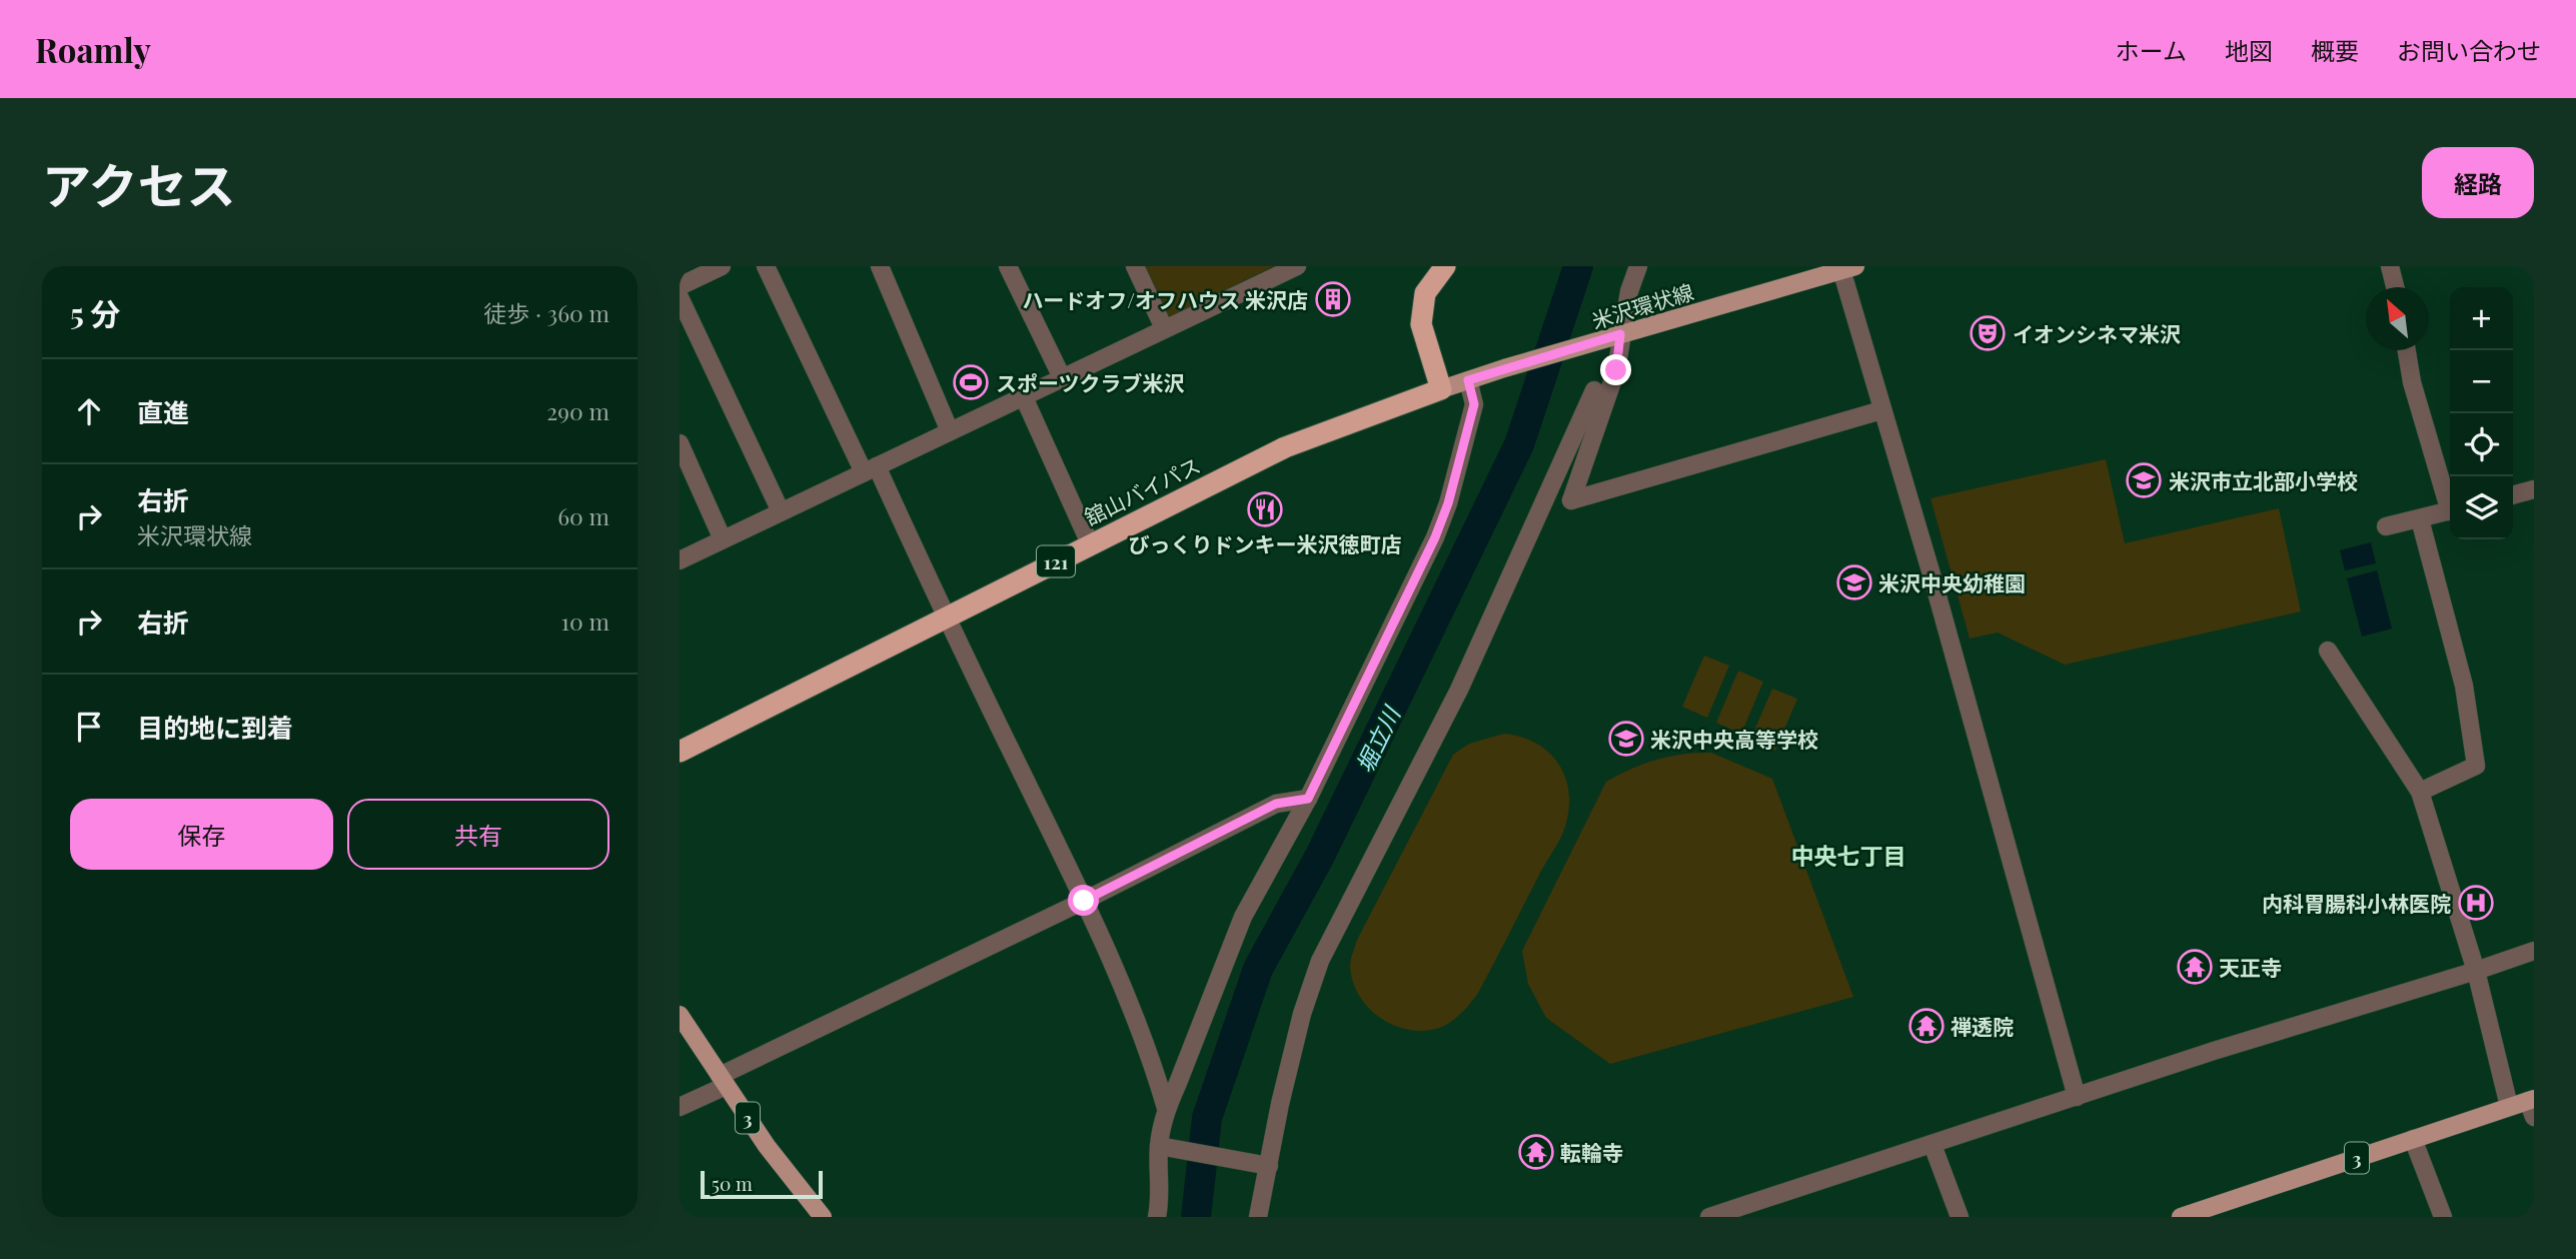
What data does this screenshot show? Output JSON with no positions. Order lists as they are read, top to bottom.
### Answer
{
  "streets": {
    "highway": ["舘山バイパス", "121"],
    "main road": ["米沢環状線", "3"]
  },
  "crossings": [
    ["米沢環状線", "舘山バイパス"]
  ],
  "districts": ["中央七丁目"],
  "water": ["堀立川"],
  "places": {
    "building": ["ハードオフ/オフハウス 米沢店"],
    "theatre": ["イオンシネマ米沢"],
    "sports": ["スポーツクラブ米沢"],
    "school or university": ["米沢市立北部小学校", "米沢中央幼稚園", "米沢中央高等学校"],
    "restaurant": ["びっくりドンキー米沢徳町店"],
    "hospital": ["内科胃腸科小林医院"],
    "temple": ["天正寺", "禅透院", "転輪寺"]
  },
  "scale_bar": "50 m",
  "north": "top left",
  "page": {
    "header": "Roamly",
    "nav": [
      "ホーム",
      "地図",
      "概要",
      "お問い合わせ"
    ],
    "title": "アクセス",
    "buttons": [
      "経路",
      ["保存", "共有"]
    ],
    "heading": ["5 分", "徒歩 · 360 m"],
    "map_buttons": ["+", "−"],
    "list": [
      ["直進", "290 m"],
      ["右折", "米沢環状線", "60 m"],
      ["右折", "10 m"],
      "目的地に到着"
    ],
    "scale": "50 m"
  }
}
